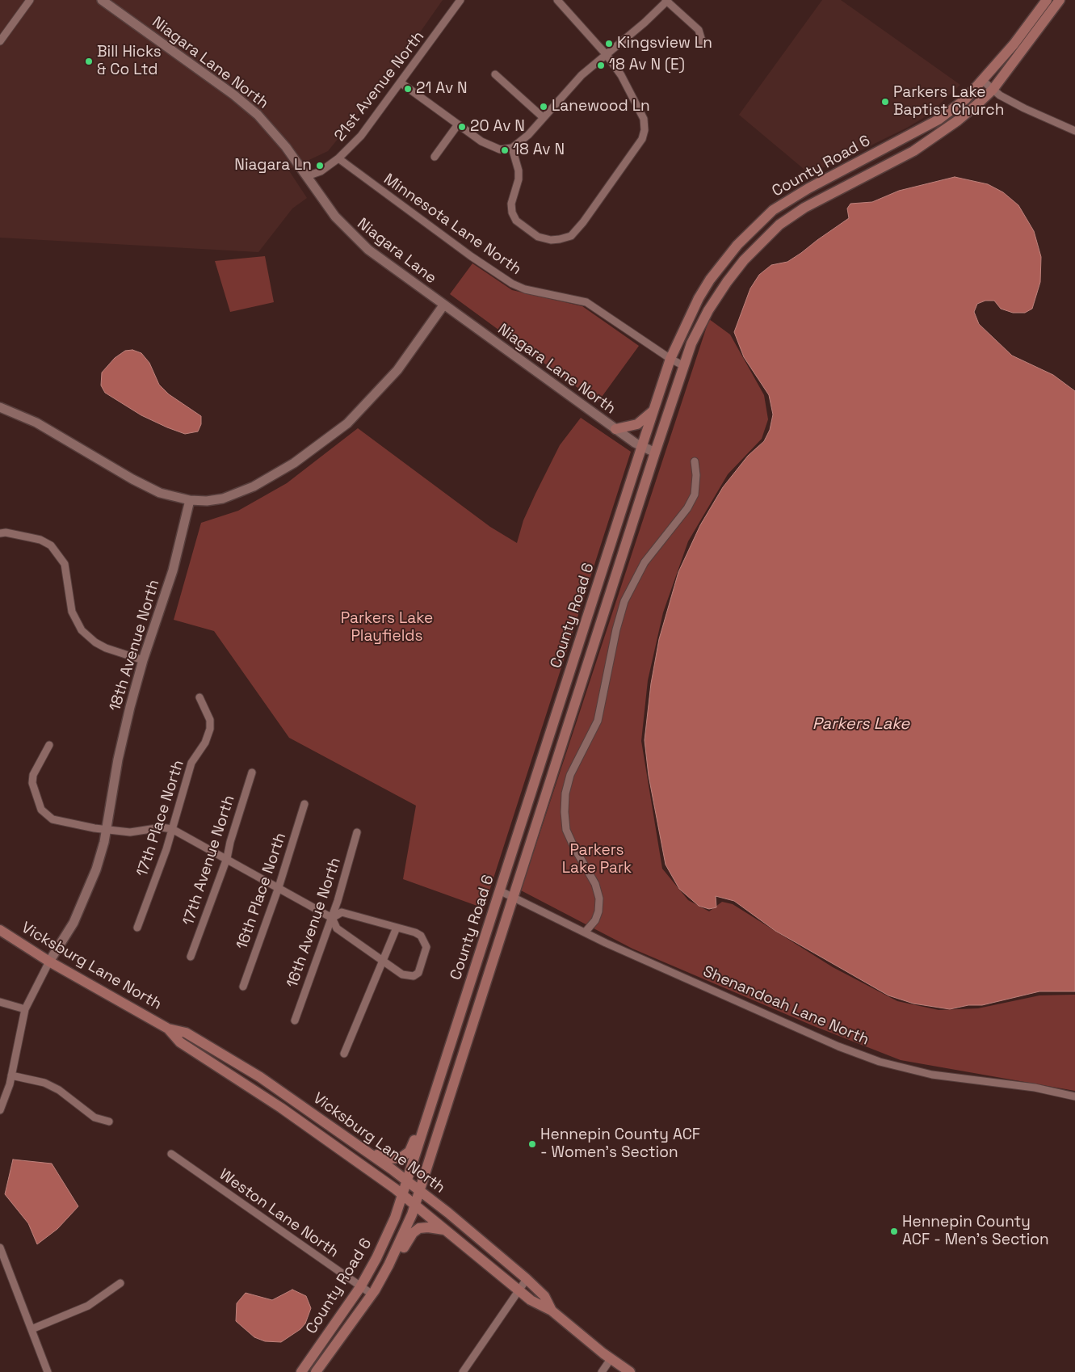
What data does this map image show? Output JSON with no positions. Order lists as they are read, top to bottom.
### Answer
{
  "streets": {
    "main road": ["County Road 6", "Vicksburg Lane North"],
    "street": [
      "Niagara Lane North",
      "21st Avenue North",
      "Minnesota Lane North",
      "Niagara Lane",
      "18th Avenue North",
      "17th Place North",
      "17th Avenue North",
      "16th Place North",
      "16th Avenue North",
      "Shenandoah Lane North",
      "Weston Lane North"
    ]
  },
  "crossings": [
    ["Niagara Lane North", "21st Avenue North"],
    ["Niagara Lane North", "County Road 6"],
    ["Niagara Lane North", "Niagara Lane"],
    ["21st Avenue North", "Minnesota Lane North"],
    ["21st Avenue North", "Niagara Lane"],
    ["County Road 6", "Minnesota Lane North"],
    ["County Road 6", "Vicksburg Lane North"],
    ["County Road 6", "Shenandoah Lane North"],
    ["County Road 6", "Weston Lane North"],
    ["18th Avenue North", "Vicksburg Lane North"]
  ],
  "water": ["Parkers Lake"],
  "parks": ["Parkers Lake Playfields", "Parkers Lake Park"],
  "places": [
    "Kingsview Ln",
    "Bill Hicks & Co Ltd",
    "18 Av N (E)",
    "21 Av N",
    "Parkers Lake Baptist Church",
    "Lanewood Ln",
    "20 Av N",
    "18 Av N",
    "Niagara Ln",
    "Hennepin County ACF - Women's Section",
    "Hennepin County ACF - Men's Section"
  ]
}
